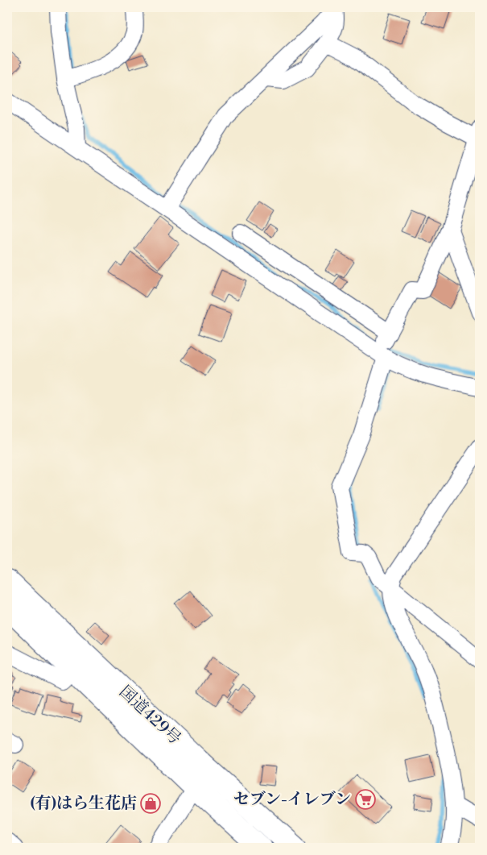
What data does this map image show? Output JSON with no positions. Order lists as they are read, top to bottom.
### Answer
{
  "streets": {
    "highway": ["国道429号"]
  },
  "places": {
    "supermarket": ["セブン-イレブン"],
    "shop": ["(有)はら生花店"]
  }
}
